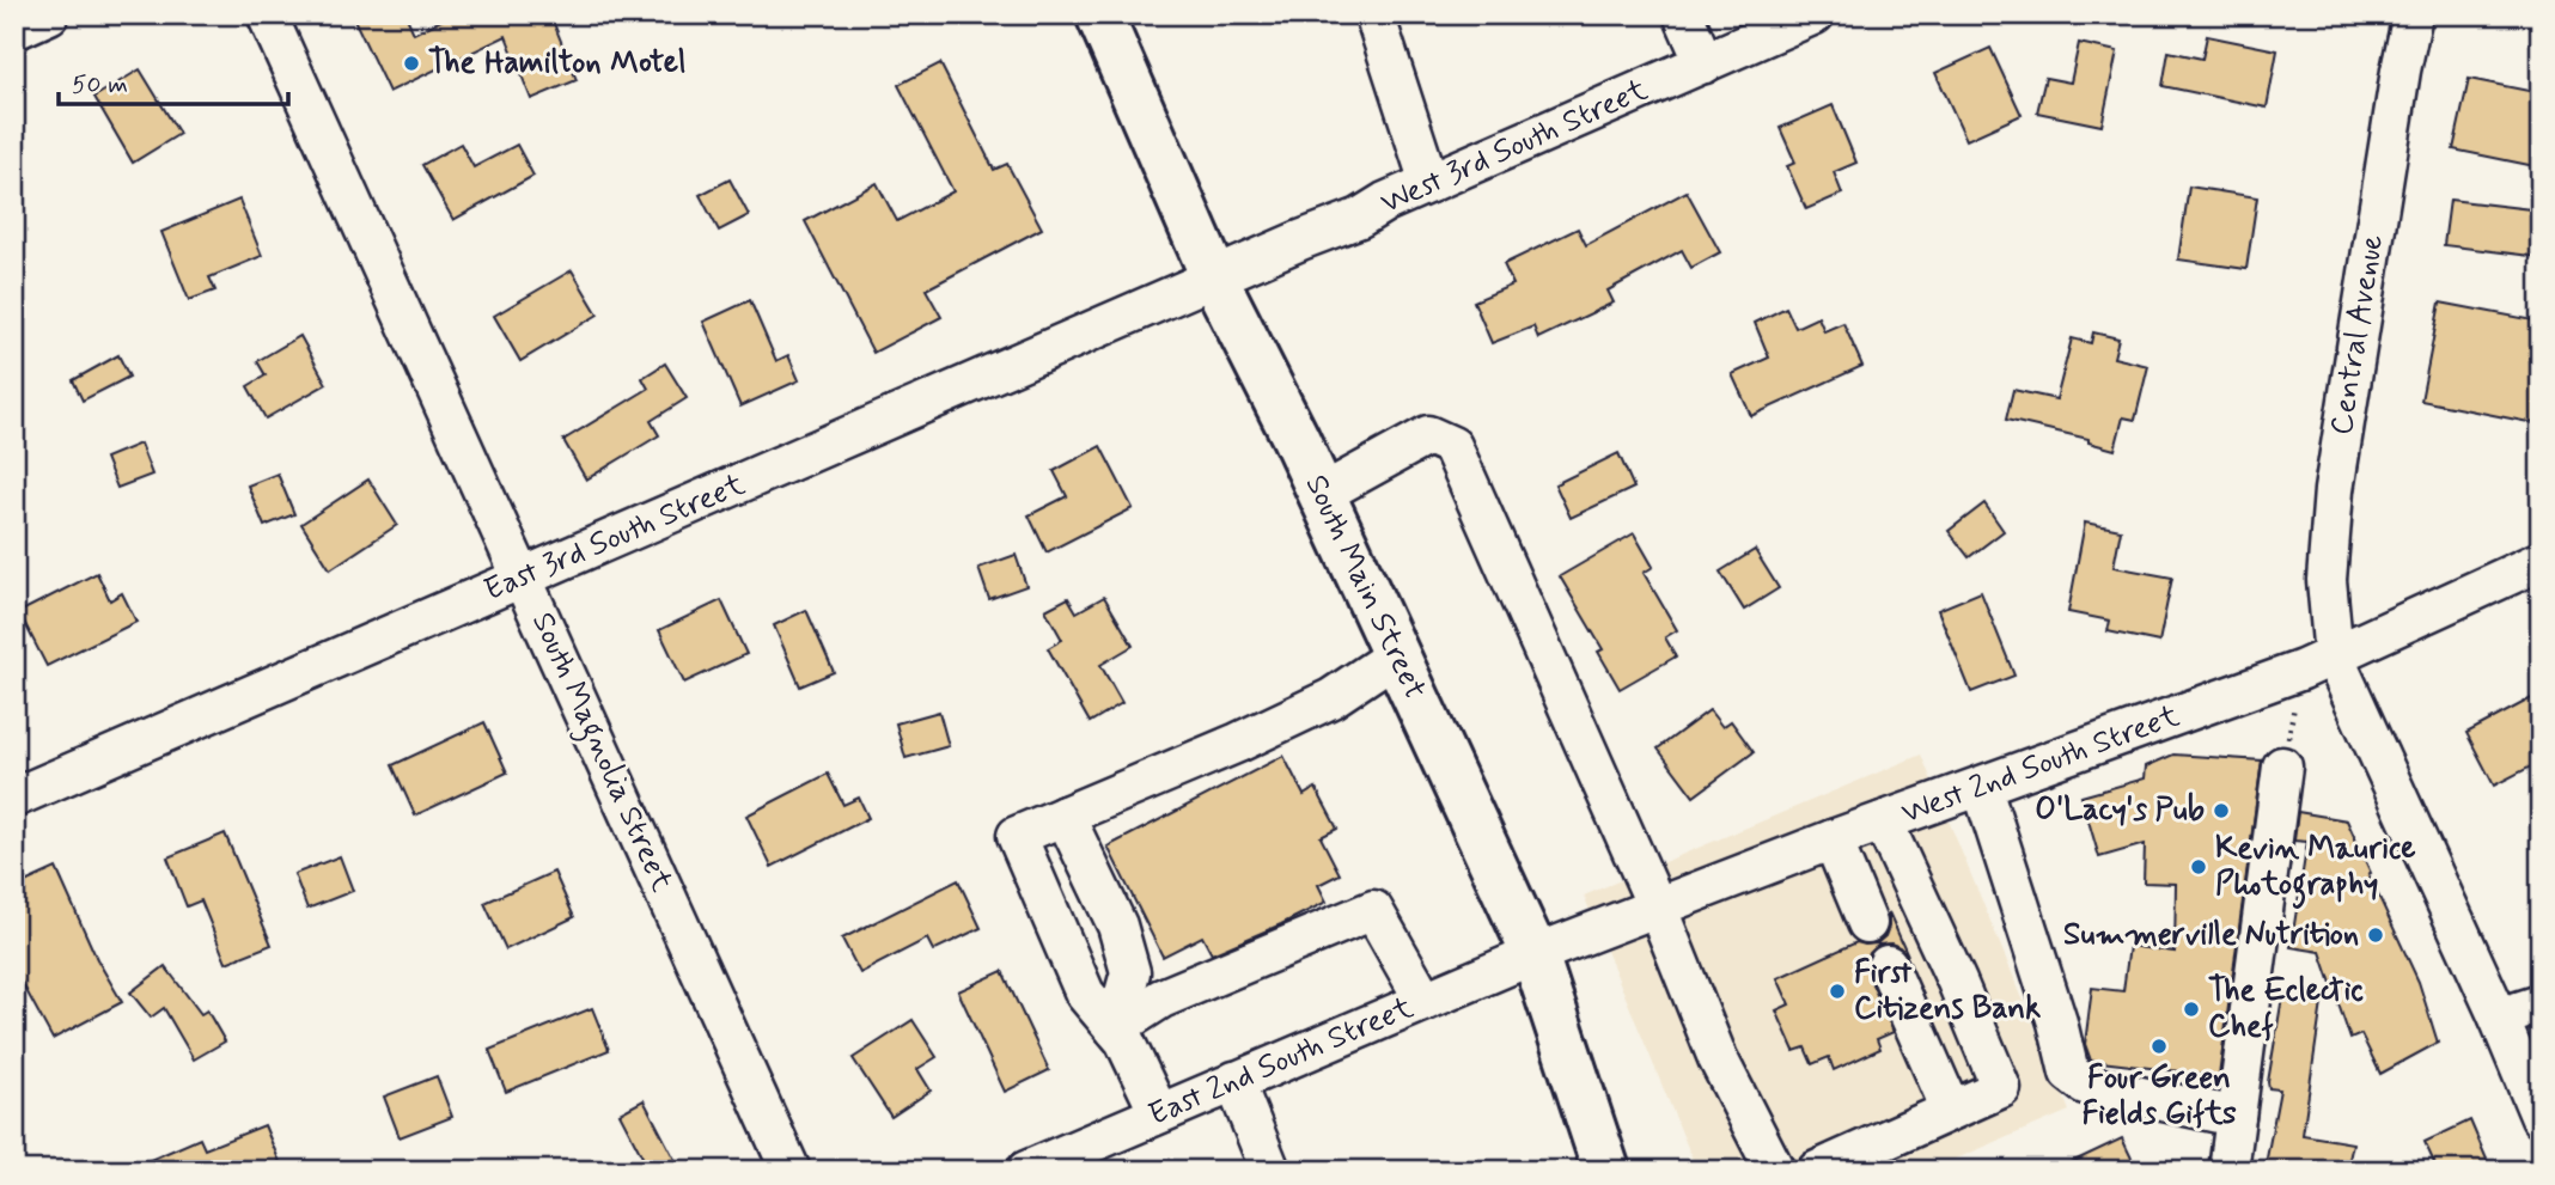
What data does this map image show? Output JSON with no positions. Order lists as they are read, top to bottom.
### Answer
{
  "streets": {
    "main road": ["South Main Street"],
    "street": [
      "West 3rd South Street",
      "Central Avenue",
      "East 3rd South Street",
      "South Magnolia Street",
      "West 2nd South Street",
      "East 2nd South Street"
    ]
  },
  "crossings": [
    ["West 3rd South Street", "East 3rd South Street"],
    ["West 3rd South Street", "South Main Street"],
    ["Central Avenue", "West 2nd South Street"],
    ["East 3rd South Street", "South Main Street"],
    ["East 3rd South Street", "South Magnolia Street"],
    ["South Main Street", "West 2nd South Street"],
    ["South Main Street", "East 2nd South Street"],
    ["West 2nd South Street", "East 2nd South Street"]
  ],
  "places": [
    "The Hamilton Motel",
    "O'Lacy's Pub",
    "Kevin Maurice Photography",
    "Summerville Nutrition",
    "First Citizens Bank",
    "The Eclectic Chef",
    "Four Green Fields Gifts"
  ],
  "scale_bar": "50 m"
}
